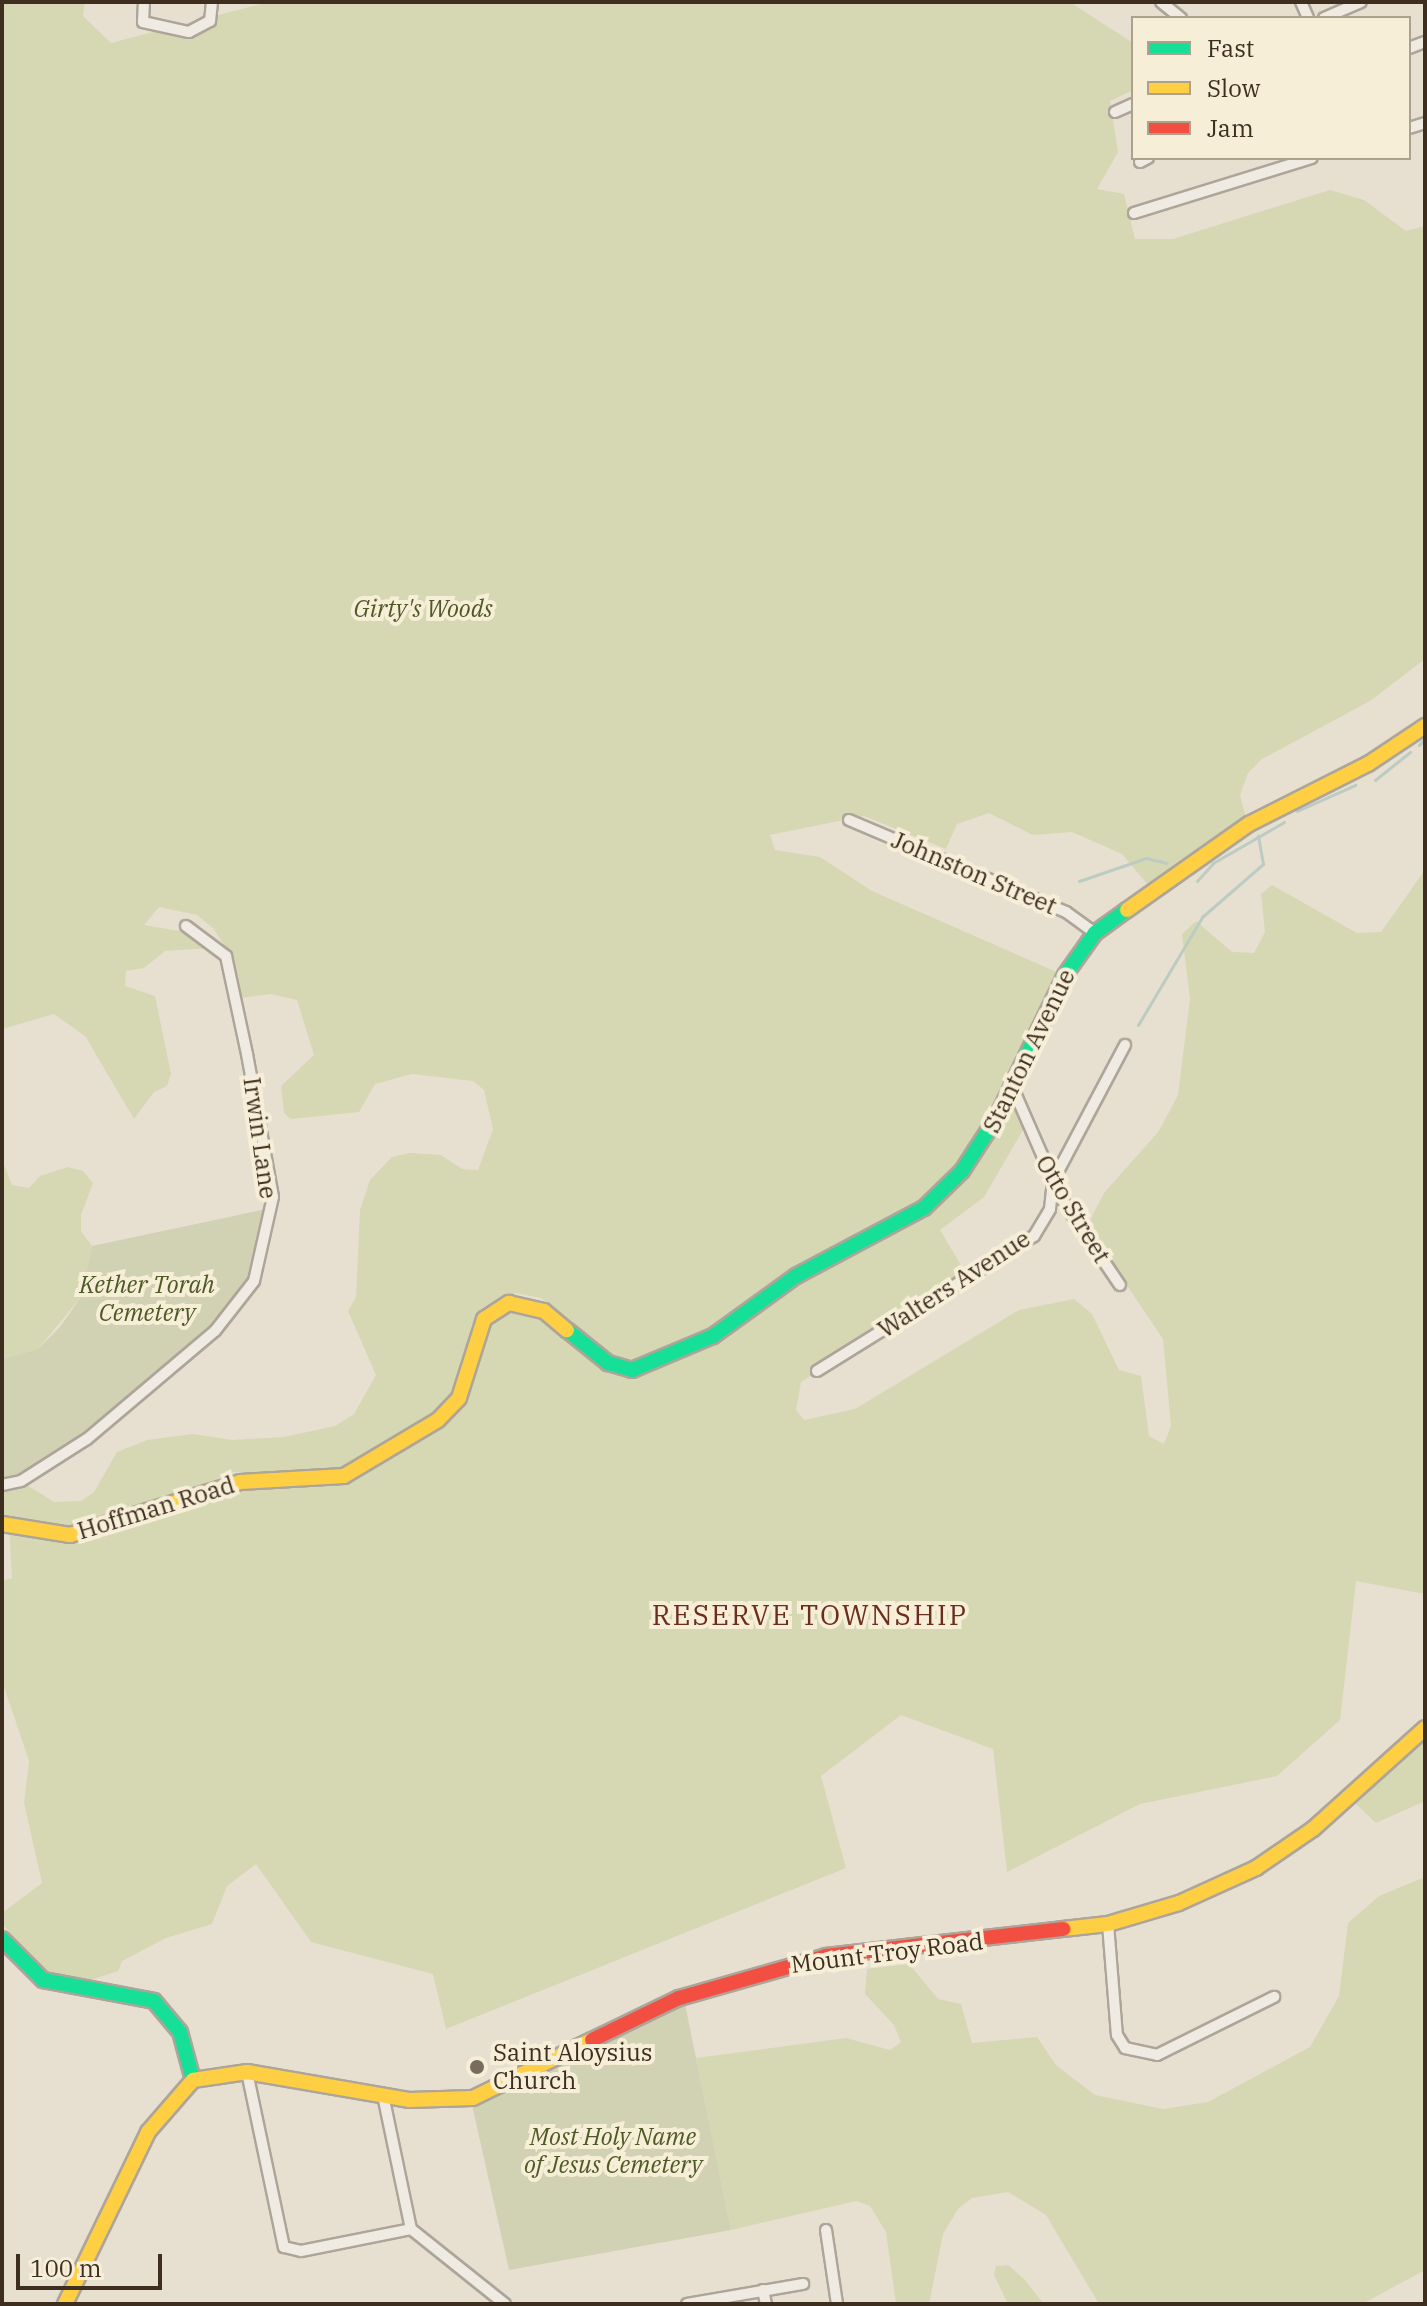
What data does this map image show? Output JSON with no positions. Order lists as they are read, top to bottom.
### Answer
{
  "streets": {
    "street": [
      "Johnston Street",
      "Stanton Avenue",
      "Irwin Lane",
      "Otto Street",
      "Walters Avenue",
      "Hoffman Road",
      "Mount Troy Road"
    ]
  },
  "crossings": [
    ["Johnston Street", "Stanton Avenue"],
    ["Stanton Avenue", "Otto Street"],
    ["Stanton Avenue", "Hoffman Road"],
    ["Otto Street", "Walters Avenue"]
  ],
  "districts": ["RESERVE TOWNSHIP"],
  "parks": ["Girty's Woods", "Kether Torah Cemetery", "Most Holy Name of Jesus Cemetery"],
  "places": ["Saint Aloysius Church"],
  "legend": ["Fast", "Slow", "Jam"],
  "scale_bar": "100 m"
}
